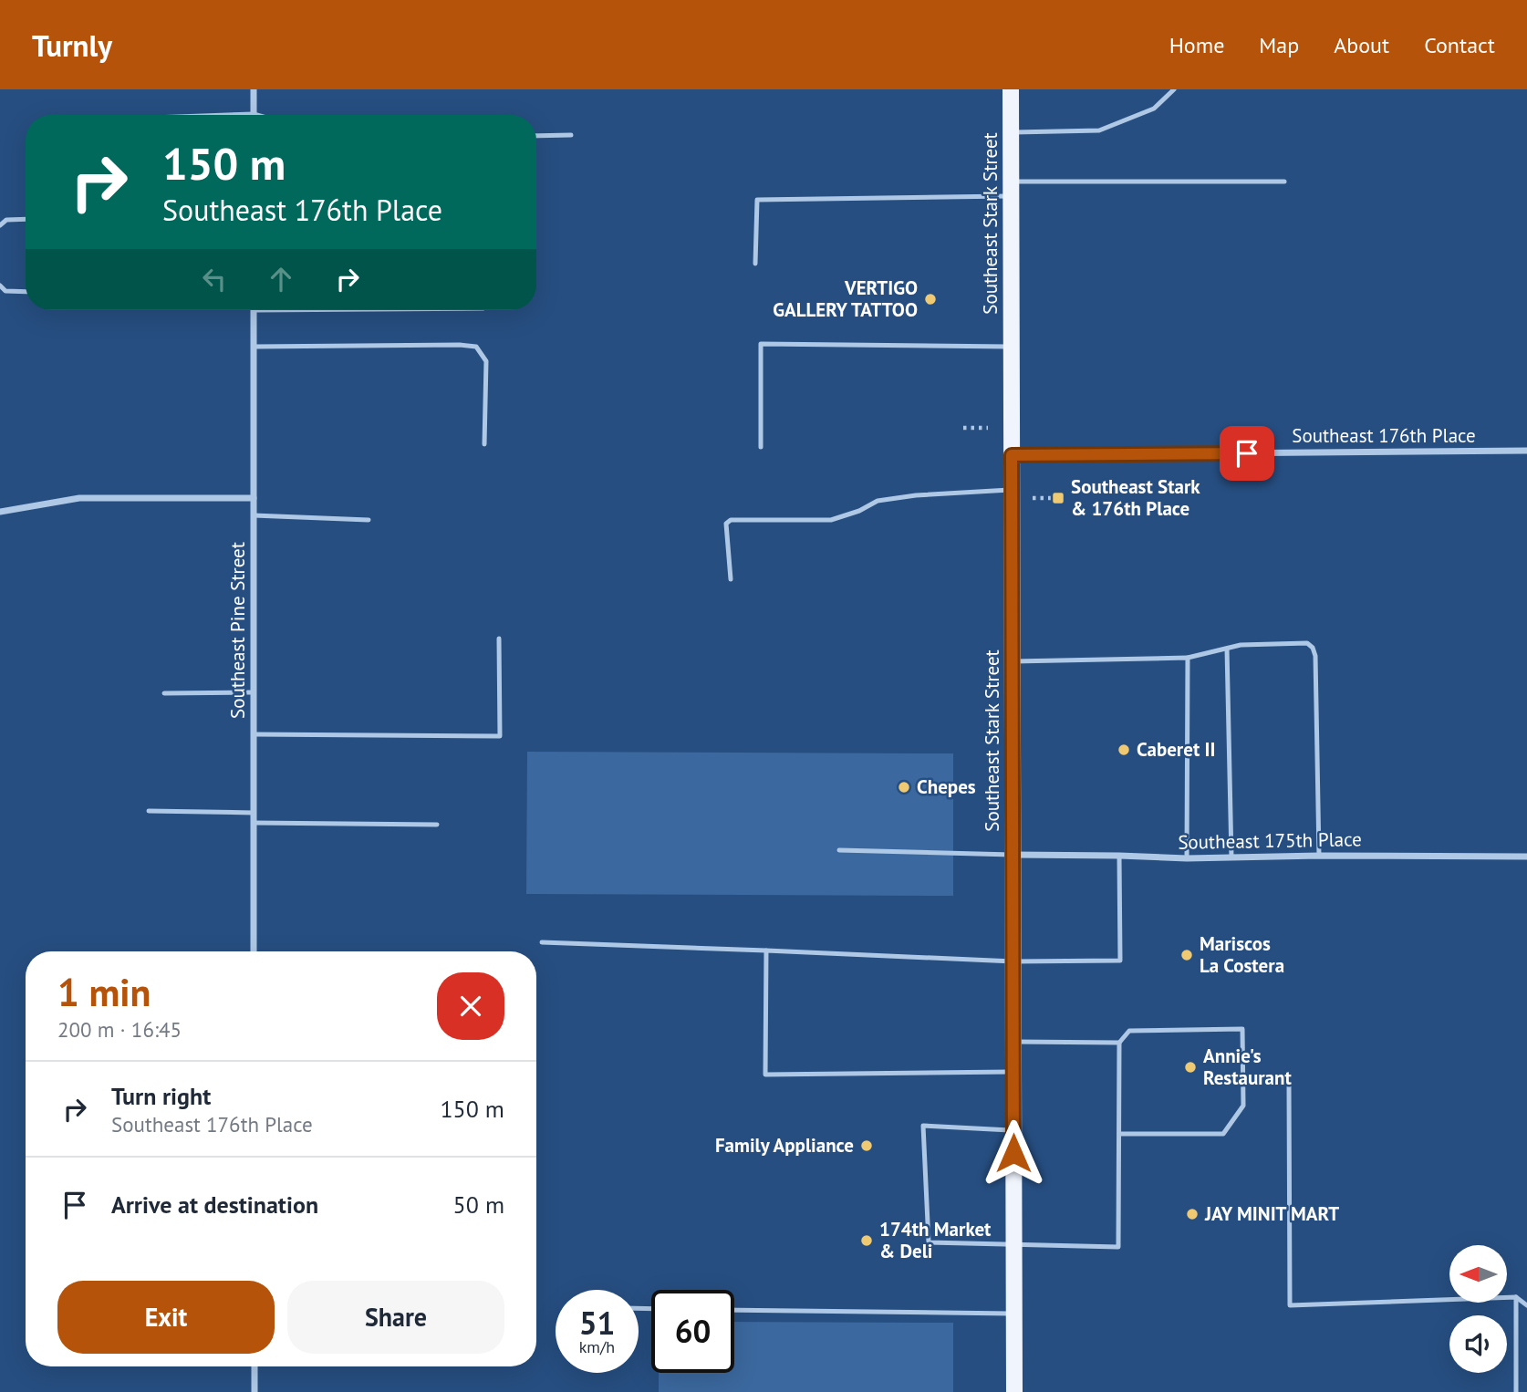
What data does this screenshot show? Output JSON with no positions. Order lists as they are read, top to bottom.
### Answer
{
  "streets": {
    "main road": ["Southeast Stark Street"],
    "street": ["Southeast 176th Place", "Southeast Pine Street", "Southeast 175th Place"]
  },
  "crossings": [
    ["Southeast Stark Street", "Southeast 176th Place"],
    ["Southeast Stark Street", "Southeast 175th Place"]
  ],
  "places": {
    "other": [
      "VERTIGO GALLERY TATTOO",
      "Caberet II",
      "Chepes",
      "Mariscos La Costera",
      "Annie's Restaurant",
      "Family Appliance",
      "JAY MINIT MART",
      "174th Market & Deli"
    ],
    "transit": ["Southeast Stark & 176th Place"]
  },
  "north": "left",
  "page": {
    "header": "Turnly",
    "nav": [
      "Home",
      "Map",
      "About",
      "Contact"
    ],
    "turn": ["150 m", "Southeast 176th Place"],
    "heading": ["1 min", "200 m · 16:45"],
    "list": [
      {
        "name": "Turn right",
        "note": "Southeast 176th Place",
        "value": "150 m"
      },
      {
        "name": "Arrive at destination",
        "value": "50 m"
      }
    ],
    "buttons": ["Exit", "Share"],
    "speed": "51 km/h",
    "limit": "60"
  }
}
